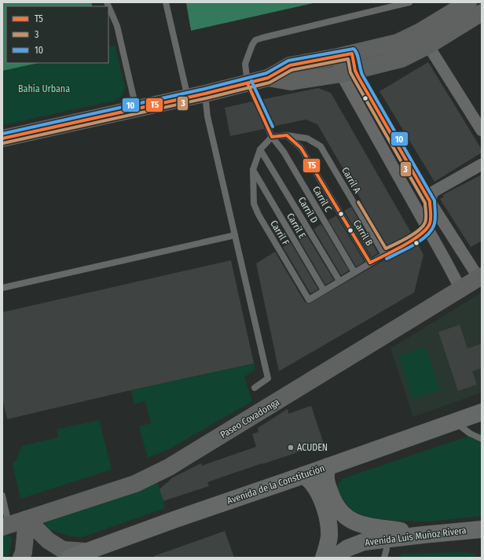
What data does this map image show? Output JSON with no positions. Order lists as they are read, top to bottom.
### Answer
{
  "streets": {
    "main road": ["Paseo Covadonga", "Avenida de la Constitución", "Avenida Luis Muñoz Rivera"],
    "lane": [
      "Carril A",
      "Carril C",
      "Carril D",
      "Carril E",
      "Carril F",
      "Carril B"
    ]
  },
  "crossings": [
    ["Carril A", "Carril C"],
    ["Carril A", "Carril B"],
    ["Carril E", "Carril F"]
  ],
  "parks": ["Bahía Urbana"],
  "places": ["ACUDEN"],
  "lines": ["transit line 10", "transit line T5", "transit line 3"],
  "legend": ["T5", "3", "10"]
}
